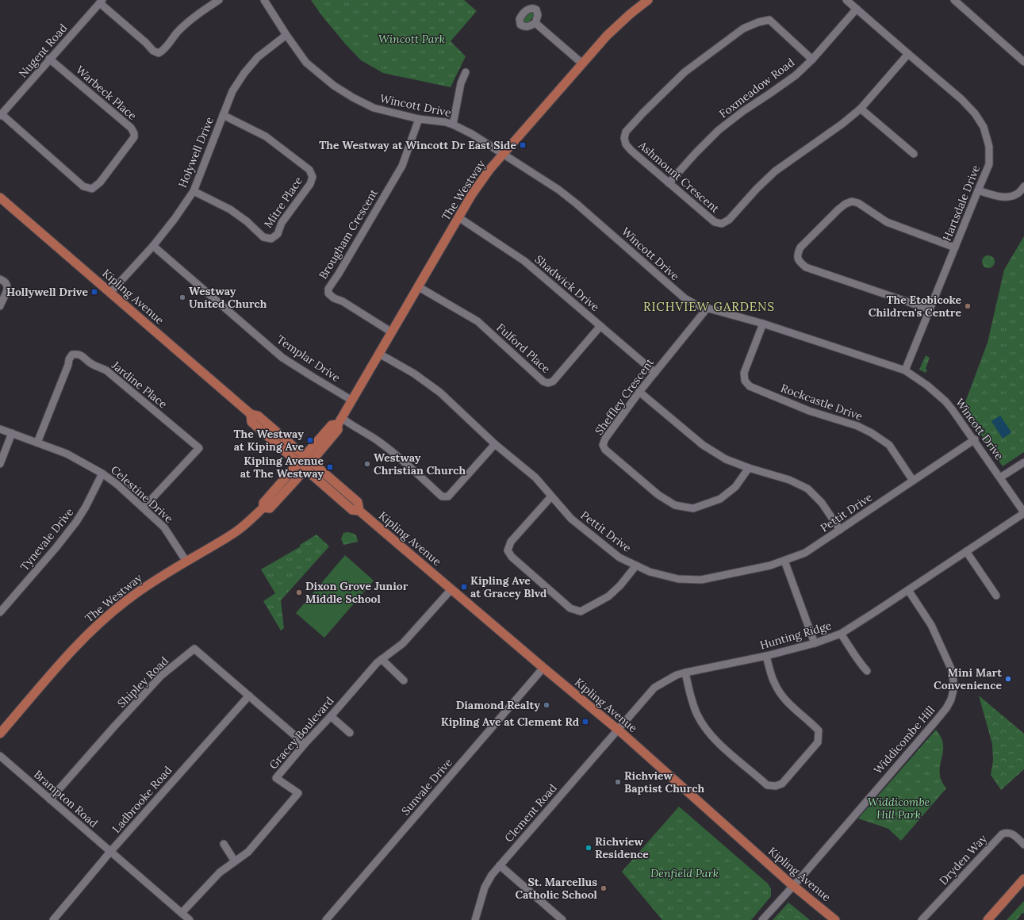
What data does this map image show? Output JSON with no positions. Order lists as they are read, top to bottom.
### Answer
{
  "streets": {
    "main road": ["The Westway", "Kipling Avenue"],
    "street": [
      "Nugent Road",
      "Foxmeadow Road",
      "Warbeck Place",
      "Wincott Drive",
      "Holywell Drive",
      "Ashmount Crescent",
      "Mitre Place",
      "Hartsdale Drive",
      "Brougham Crescent",
      "Shadwick Drive",
      "Fulford Place",
      "Templar Drive",
      "Jardine Place",
      "Sheffley Crescent",
      "Rockcastle Drive",
      "Celestine Drive",
      "Pettit Drive",
      "Tynevale Drive",
      "Hunting Ridge",
      "Shipley Road",
      "Gracey Boulevard",
      "Widdicombe Hill",
      "Sunvale Drive",
      "Brampton Road",
      "Ladbrooke Road",
      "Clement Road",
      "Dryden Way"
    ]
  },
  "crossings": [
    ["Nugent Road", "Warbeck Place"],
    ["Foxmeadow Road", "Ashmount Crescent"],
    ["Foxmeadow Road", "Hartsdale Drive"],
    ["Wincott Drive", "Holywell Drive"],
    ["Wincott Drive", "The Westway"],
    ["Wincott Drive", "Hartsdale Drive"],
    ["Wincott Drive", "Brougham Crescent"],
    ["Wincott Drive", "Sheffley Crescent"],
    ["Wincott Drive", "Rockcastle Drive"],
    ["Wincott Drive", "Pettit Drive"],
    ["Wincott Drive", "Hunting Ridge"],
    ["Holywell Drive", "Mitre Place"],
    ["Holywell Drive", "Kipling Avenue"],
    ["Holywell Drive", "Templar Drive"],
    ["Ashmount Crescent", "Hartsdale Drive"],
    ["The Westway", "Brougham Crescent"],
    ["The Westway", "Shadwick Drive"],
    ["The Westway", "Kipling Avenue"],
    ["The Westway", "Fulford Place"],
    ["The Westway", "Templar Drive"],
    ["The Westway", "Celestine Drive"],
    ["The Westway", "Pettit Drive"],
    ["Shadwick Drive", "Fulford Place"],
    ["Shadwick Drive", "Sheffley Crescent"],
    ["Kipling Avenue", "Hunting Ridge"],
    ["Kipling Avenue", "Gracey Boulevard"],
    ["Kipling Avenue", "Widdicombe Hill"],
    ["Kipling Avenue", "Sunvale Drive"],
    ["Kipling Avenue", "Clement Road"],
    ["Jardine Place", "Celestine Drive"],
    ["Rockcastle Drive", "Pettit Drive"],
    ["Celestine Drive", "Tynevale Drive"],
    ["Hunting Ridge", "Widdicombe Hill"],
    ["Hunting Ridge", "Clement Road"],
    ["Shipley Road", "Gracey Boulevard"],
    ["Shipley Road", "Brampton Road"],
    ["Shipley Road", "Ladbrooke Road"],
    ["Gracey Boulevard", "Brampton Road"],
    ["Brampton Road", "Ladbrooke Road"]
  ],
  "districts": ["RICHVIEW GARDENS"],
  "parks": ["Wincott Park", "Widdicombe Hill Park", "Denfield Park"],
  "places": {
    "transit": [
      "The Westway at Wincott Dr East Side",
      "Hollywell Drive",
      "The Westway at Kiping Ave",
      "Kipling Avenue at The Westway",
      "Kipling Ave at Gracey Blvd",
      "Kipling Ave at Clement Rd"
    ],
    "other": [
      "Westway United Church",
      "The Etobicoke Children's Centre",
      "Westway Christian Church",
      "Dixon Grove Junior Middle School",
      "Mini Mart Convenience",
      "Diamond Realty",
      "Richview Baptist Church",
      "Richview Residence",
      "St. Marcellus Catholic School"
    ]
  }
}
